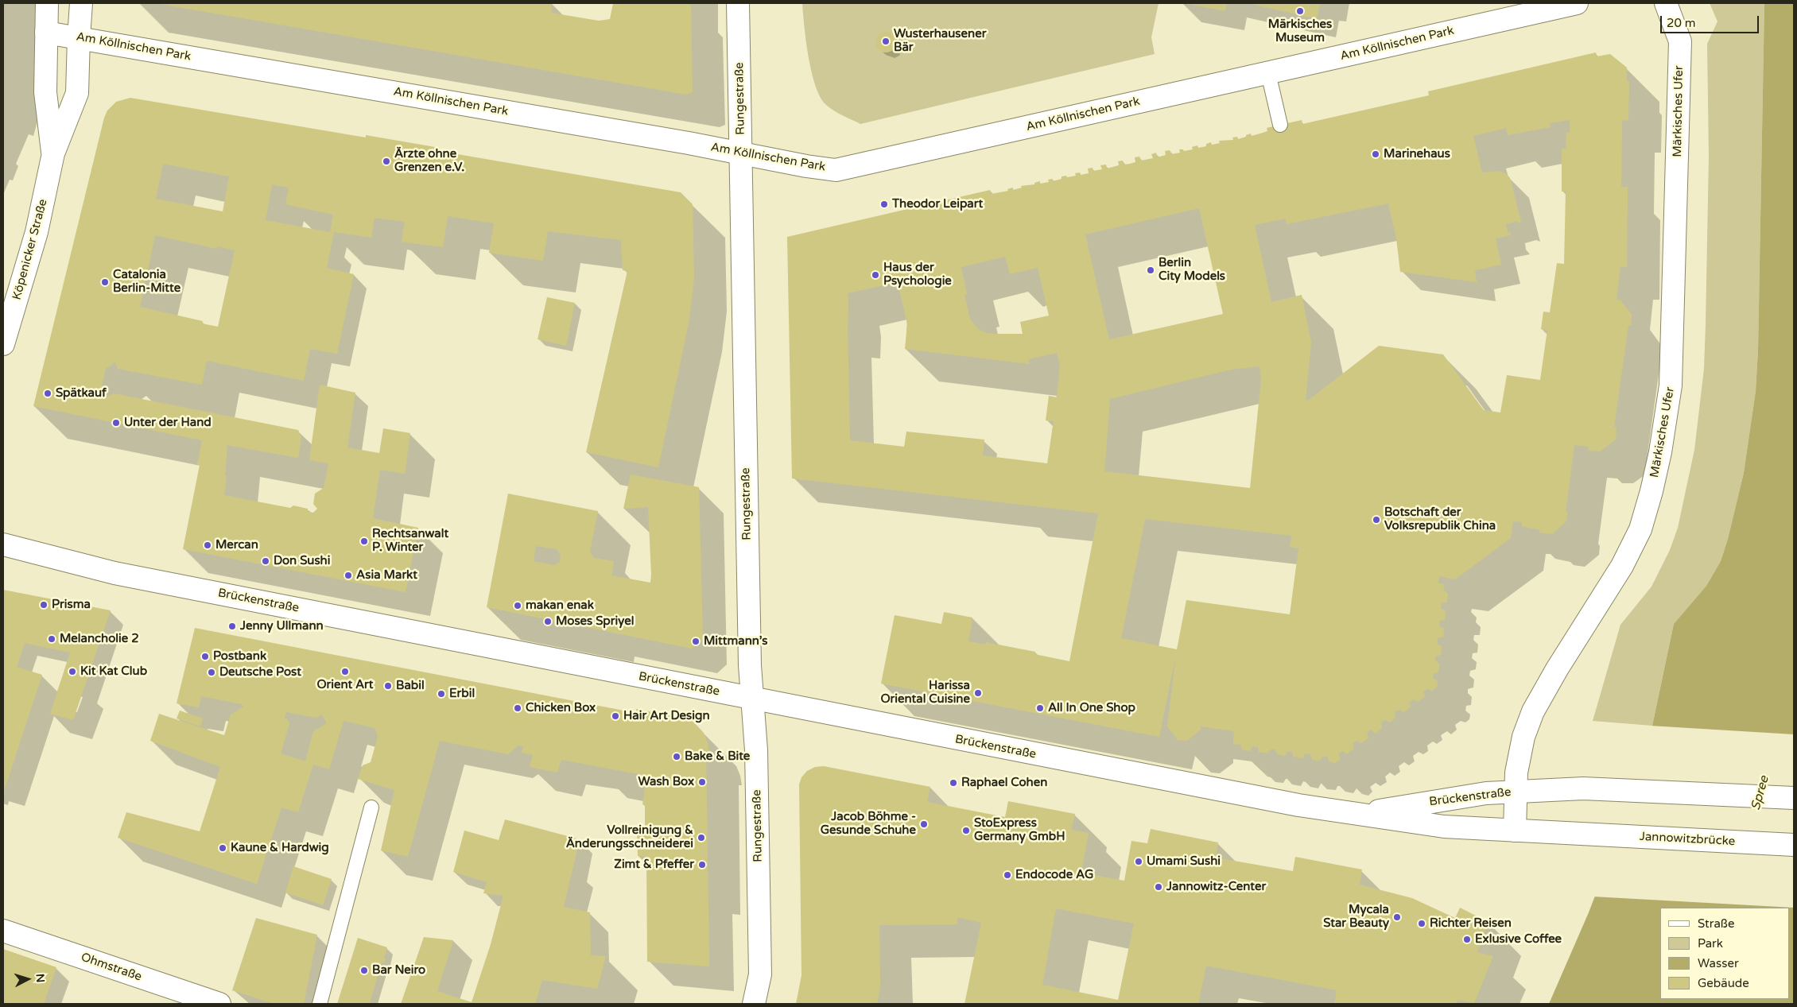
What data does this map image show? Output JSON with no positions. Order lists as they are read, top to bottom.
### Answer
{
  "streets": {
    "street": [
      "Am Köllnischen Park",
      "Rungestraße",
      "Märkisches Ufer",
      "Köpenicker Straße",
      "Brückenstraße",
      "Jannowitzbrücke",
      "Ohmstraße"
    ]
  },
  "crossings": [
    ["Am Köllnischen Park", "Rungestraße"],
    ["Am Köllnischen Park", "Köpenicker Straße"],
    ["Rungestraße", "Brückenstraße"],
    ["Märkisches Ufer", "Brückenstraße"],
    ["Brückenstraße", "Jannowitzbrücke"]
  ],
  "water": ["Spree"],
  "places": [
    "Märkisches Museum",
    "Wusterhausener Bär",
    "Marinehaus",
    "Ärzte ohne Grenzen e.V.",
    "Theodor Leipart",
    "Berlin City Models",
    "Haus der Psychologie",
    "Catalonia Berlin-Mitte",
    "Spätkauf",
    "Unter der Hand",
    "Botschaft der Volksrepublik China",
    "Rechtsanwalt P. Winter",
    "Mercan",
    "Don Sushi",
    "Asia Markt",
    "Prisma",
    "makan enak",
    "Moses Spriyel",
    "Jenny Ullmann",
    "Melancholie 2",
    "Mittmann’s",
    "Postbank",
    "Kit Kat Club",
    "Orient Art",
    "Deutsche Post",
    "Babil",
    "Harissa Oriental Cuisine",
    "Erbil",
    "Chicken Box",
    "All In One Shop",
    "Hair Art Design",
    "Bake & Bite",
    "Wash Box",
    "Raphael Cohen",
    "Jacob Böhme - Gesunde Schuhe",
    "StoExpress Germany GmbH",
    "Vollreinigung & Änderungsschneiderei",
    "Kaune & Hardwig",
    "Umami Sushi",
    "Zimt & Pfeffer",
    "Endocode AG",
    "Jannowitz-Center",
    "Mycala Star Beauty",
    "Richter Reisen",
    "Exlusive Coffee",
    "Bar Neiro"
  ],
  "legend": [
    "Straße",
    "Park",
    "Wasser",
    "Gebäude"
  ],
  "scale_bar": "20 m",
  "north": "right"
}
